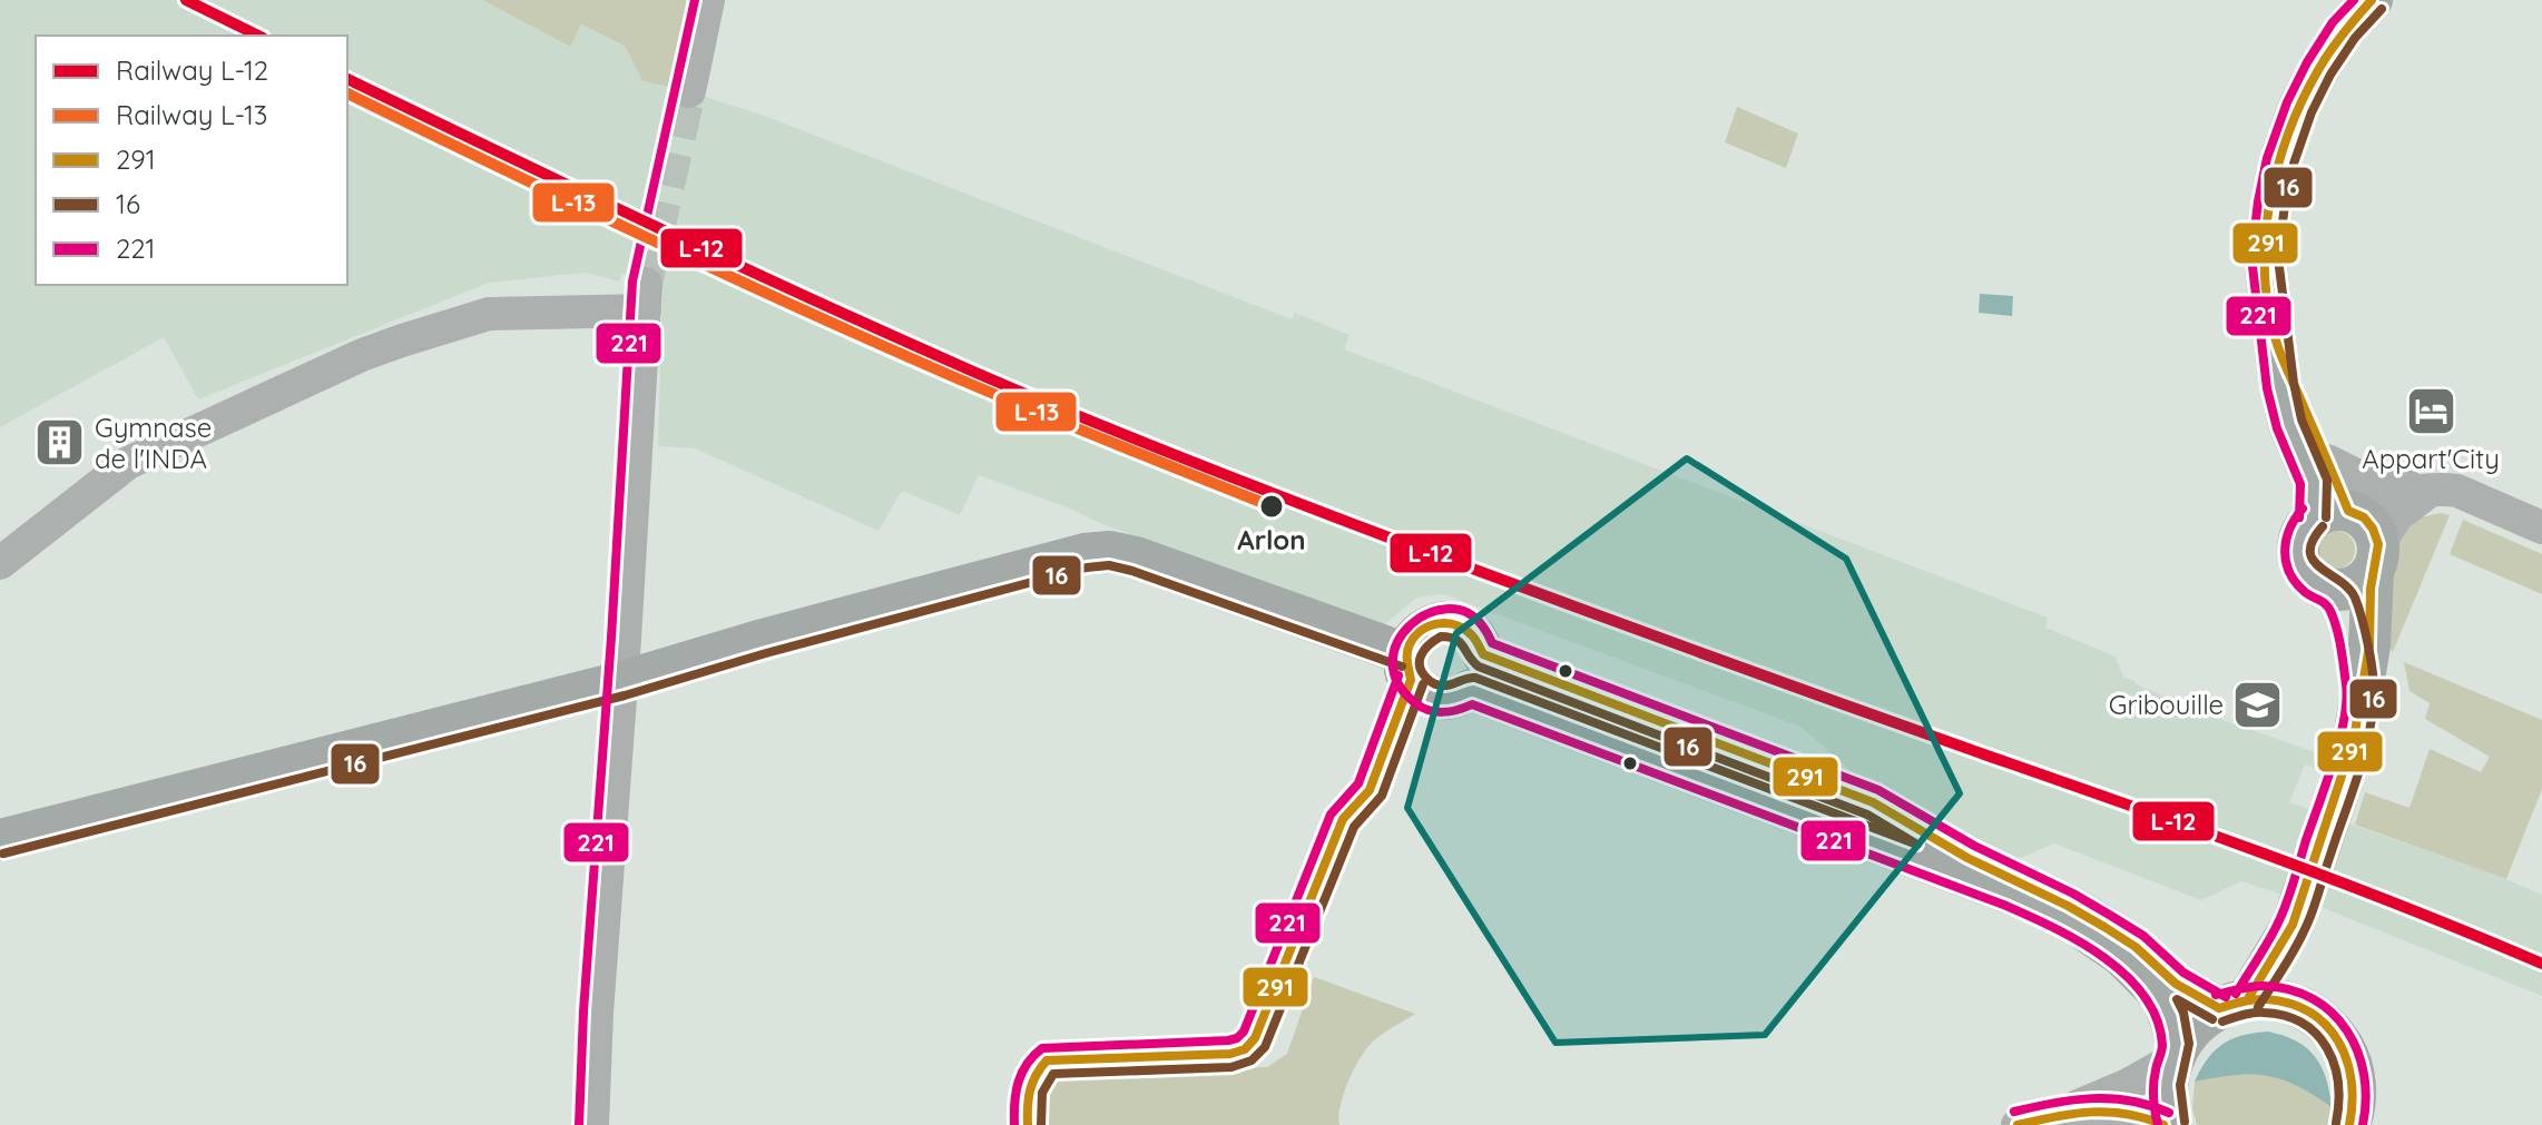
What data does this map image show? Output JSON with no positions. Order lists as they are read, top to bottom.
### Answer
{
  "places": {
    "hotel": ["Appart'City"],
    "building": ["Gymnase de l'INDA"],
    "other": ["Arlon"],
    "school or university": ["Gribouille"]
  },
  "lines": [
    "rail line L-12",
    "transit line 291",
    "transit line 221",
    "transit line 16",
    "rail line L-13"
  ],
  "legend": [
    "Railway L-12",
    "Railway L-13",
    "291",
    "16",
    "221"
  ]
}
